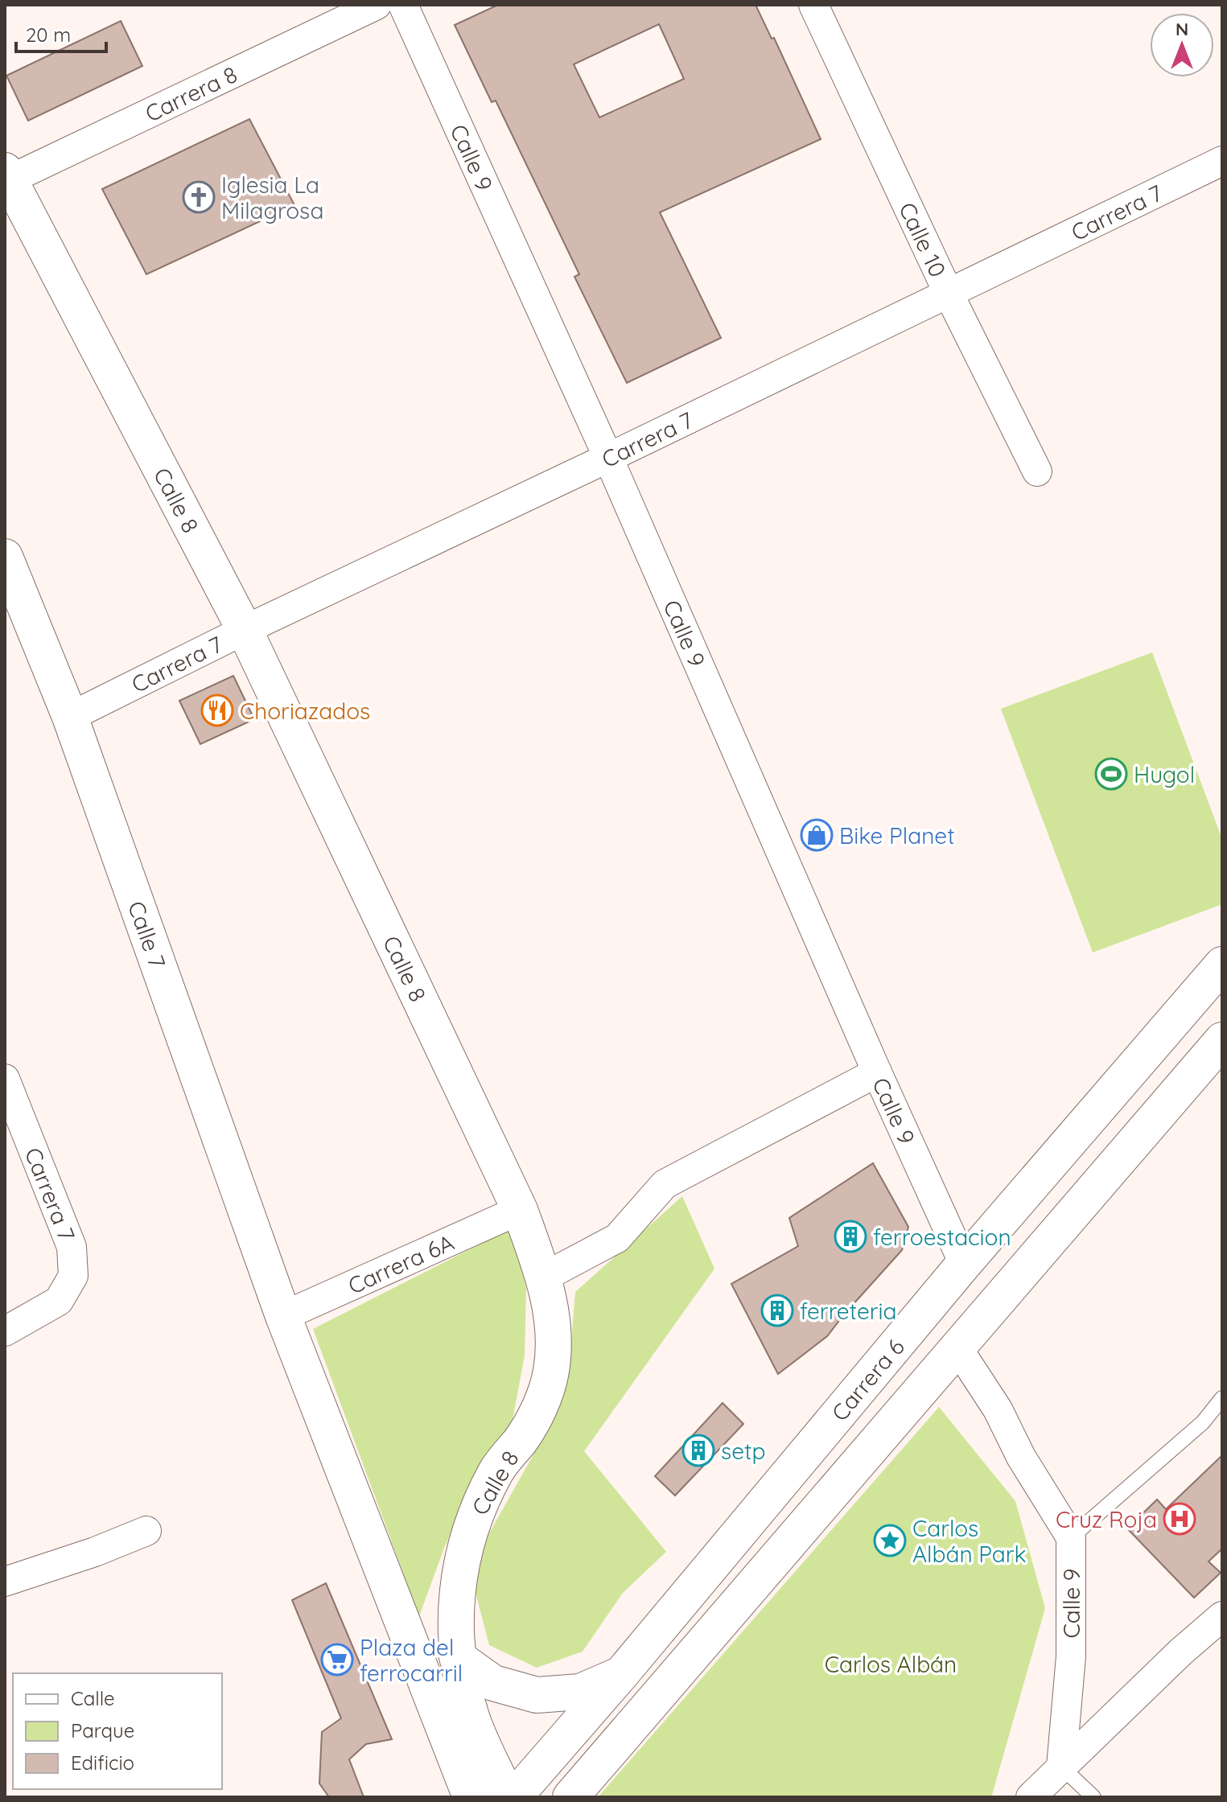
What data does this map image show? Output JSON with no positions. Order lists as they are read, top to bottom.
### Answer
{
  "streets": {
    "main road": ["Calle 8", "Calle 7", "Carrera 6"],
    "street": [
      "Carrera 8",
      "Calle 9",
      "Carrera 7",
      "Calle 10",
      "Carrera 6A"
    ]
  },
  "crossings": [
    ["Carrera 8", "Calle 8"],
    ["Calle 9", "Carrera 7"],
    ["Calle 9", "Carrera 6"],
    ["Carrera 7", "Calle 10"],
    ["Carrera 7", "Calle 8"],
    ["Carrera 7", "Calle 7"],
    ["Calle 8", "Carrera 6A"],
    ["Calle 7", "Carrera 6A"]
  ],
  "parks": ["Carlos Albán"],
  "places": {
    "church": ["Iglesia La Milagrosa"],
    "restaurant": ["Choriazados"],
    "sports": ["Hugol"],
    "shop": ["Bike Planet"],
    "building": ["ferroestacion", "ferreteria", "setp"],
    "hospital": ["Cruz Roja"],
    "place": ["Carlos Albán Park"],
    "supermarket": ["Plaza del ferrocarril"]
  },
  "legend": ["Calle", "Parque", "Edificio"],
  "scale_bar": "20 m",
  "north": "top"
}
